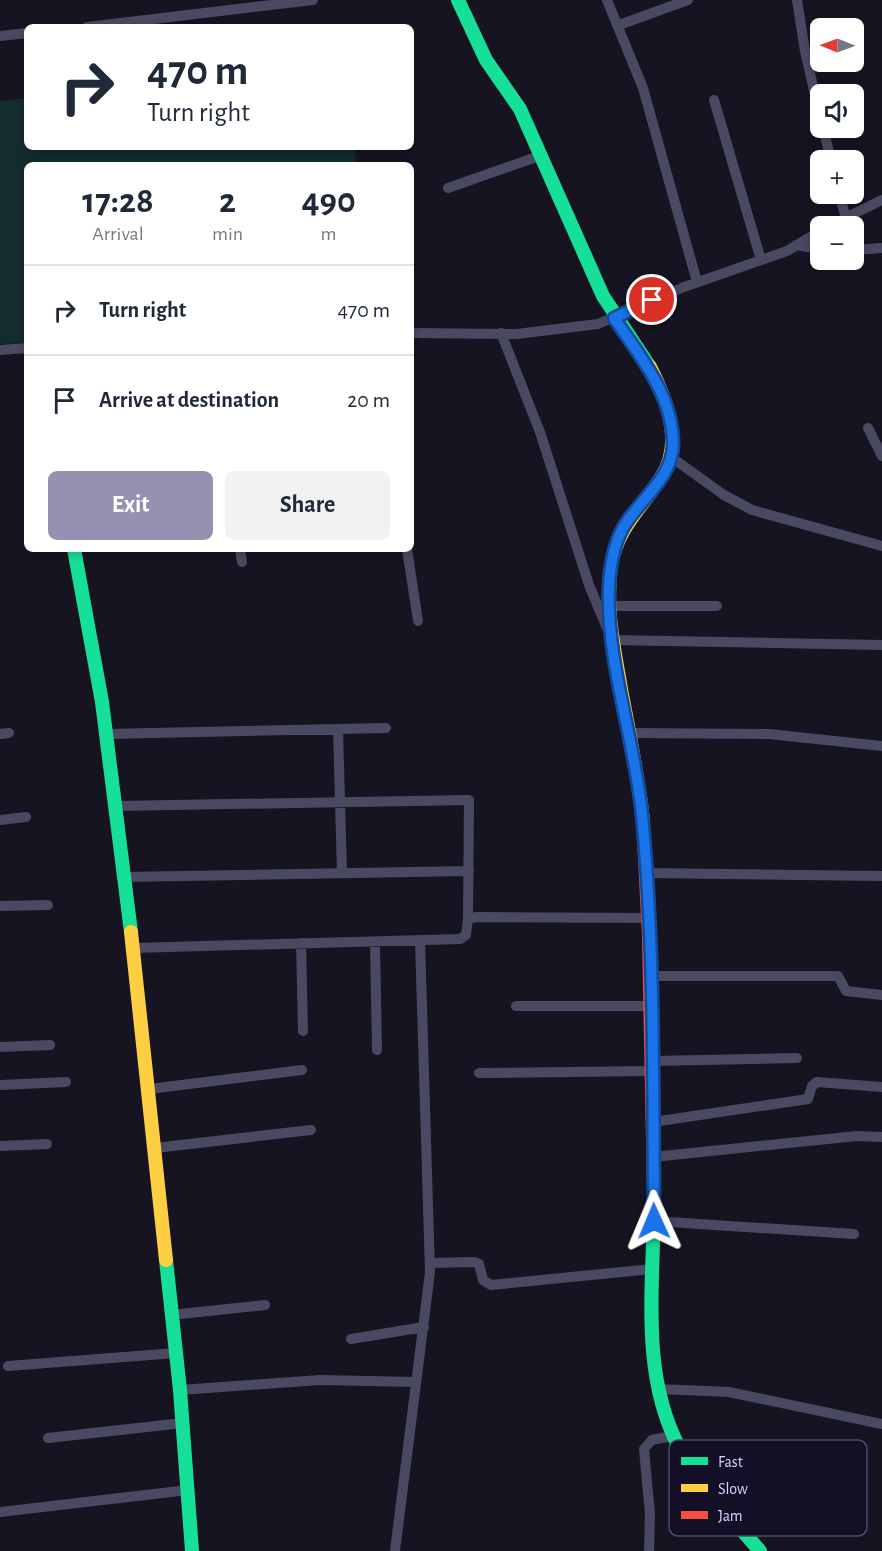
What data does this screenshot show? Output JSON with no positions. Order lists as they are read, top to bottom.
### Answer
{
  "legend": ["Fast", "Slow", "Jam"],
  "north": "left",
  "page": {
    "map_buttons": ["+", "−"],
    "turn": ["470 m", "Turn right"],
    "eta": [
      "17:28",
      "Arrival",
      "2",
      "min",
      "490",
      "m"
    ],
    "list": [
      {
        "name": "Turn right",
        "value": "470 m"
      },
      {
        "name": "Arrive at destination",
        "value": "20 m"
      }
    ],
    "buttons": ["Exit", "Share"]
  }
}
